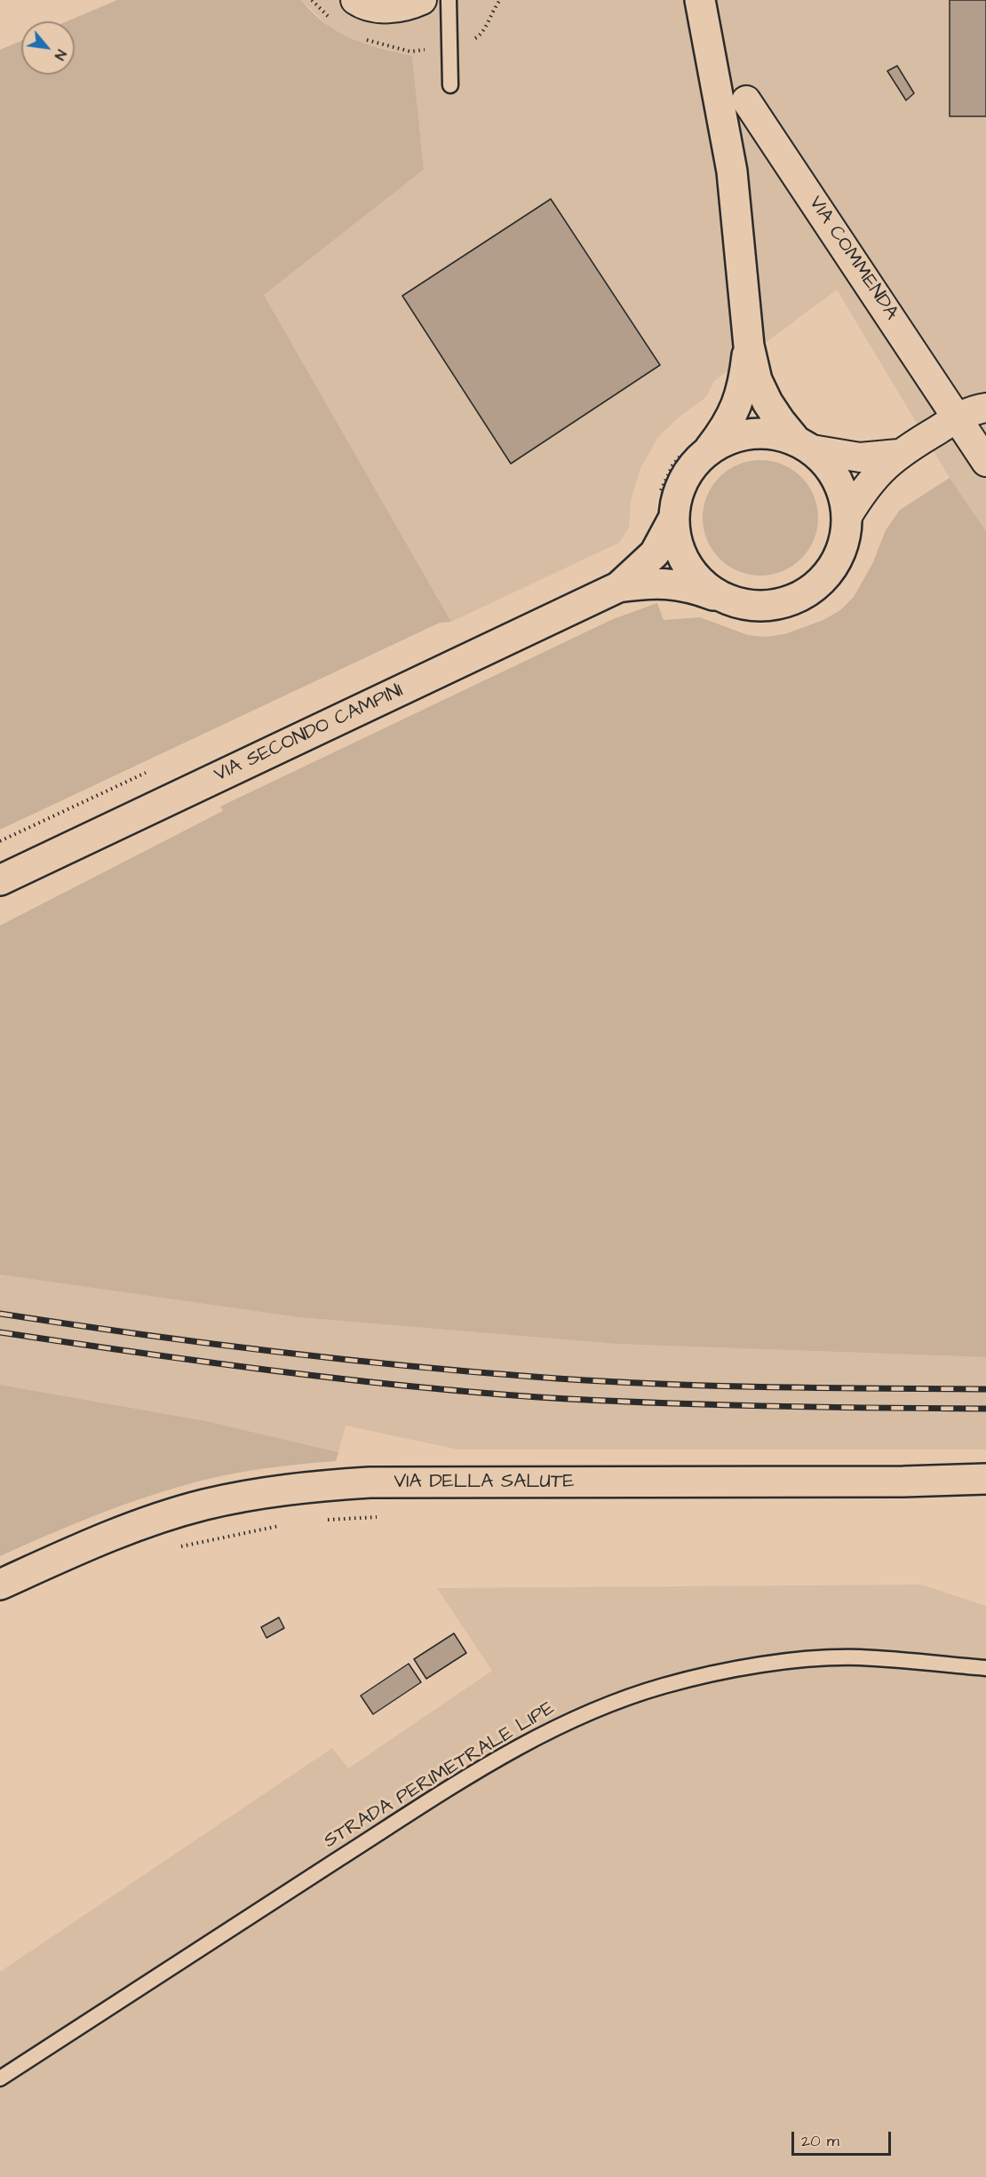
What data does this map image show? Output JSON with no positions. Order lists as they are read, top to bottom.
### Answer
{
  "streets": {
    "street": ["VIA COMMENDA", "VIA SECONDO CAMPINI", "VIA DELLA SALUTE"],
    "lane": ["STRADA PERIMETRALE LIPE"]
  },
  "scale_bar": "20 m",
  "north": "bottom right"
}
